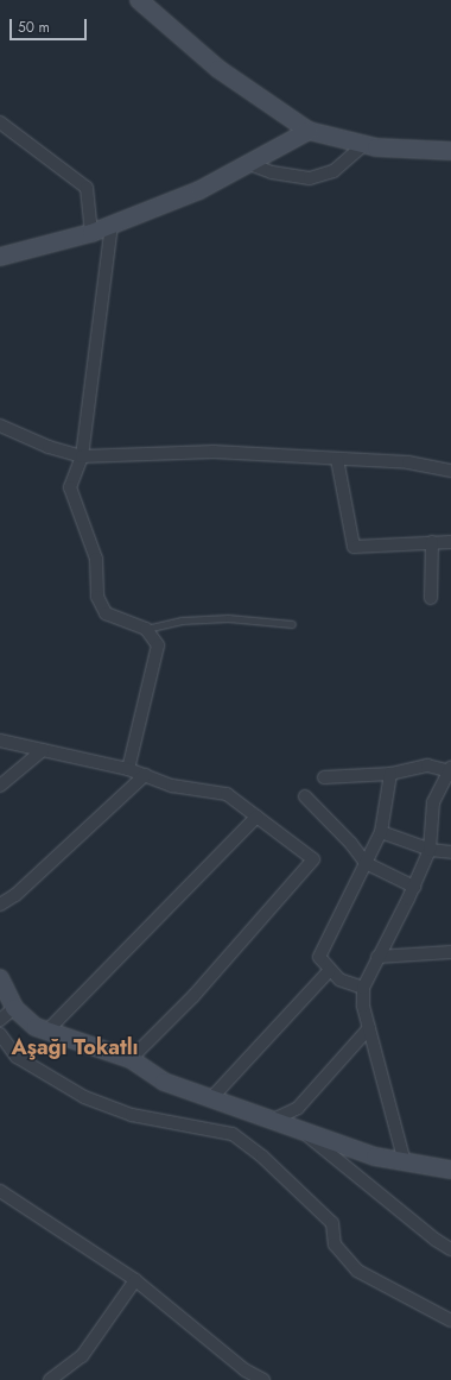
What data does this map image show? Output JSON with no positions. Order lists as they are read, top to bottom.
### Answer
{
  "districts": ["Aşağı Tokatlı"],
  "scale_bar": "50 m"
}
